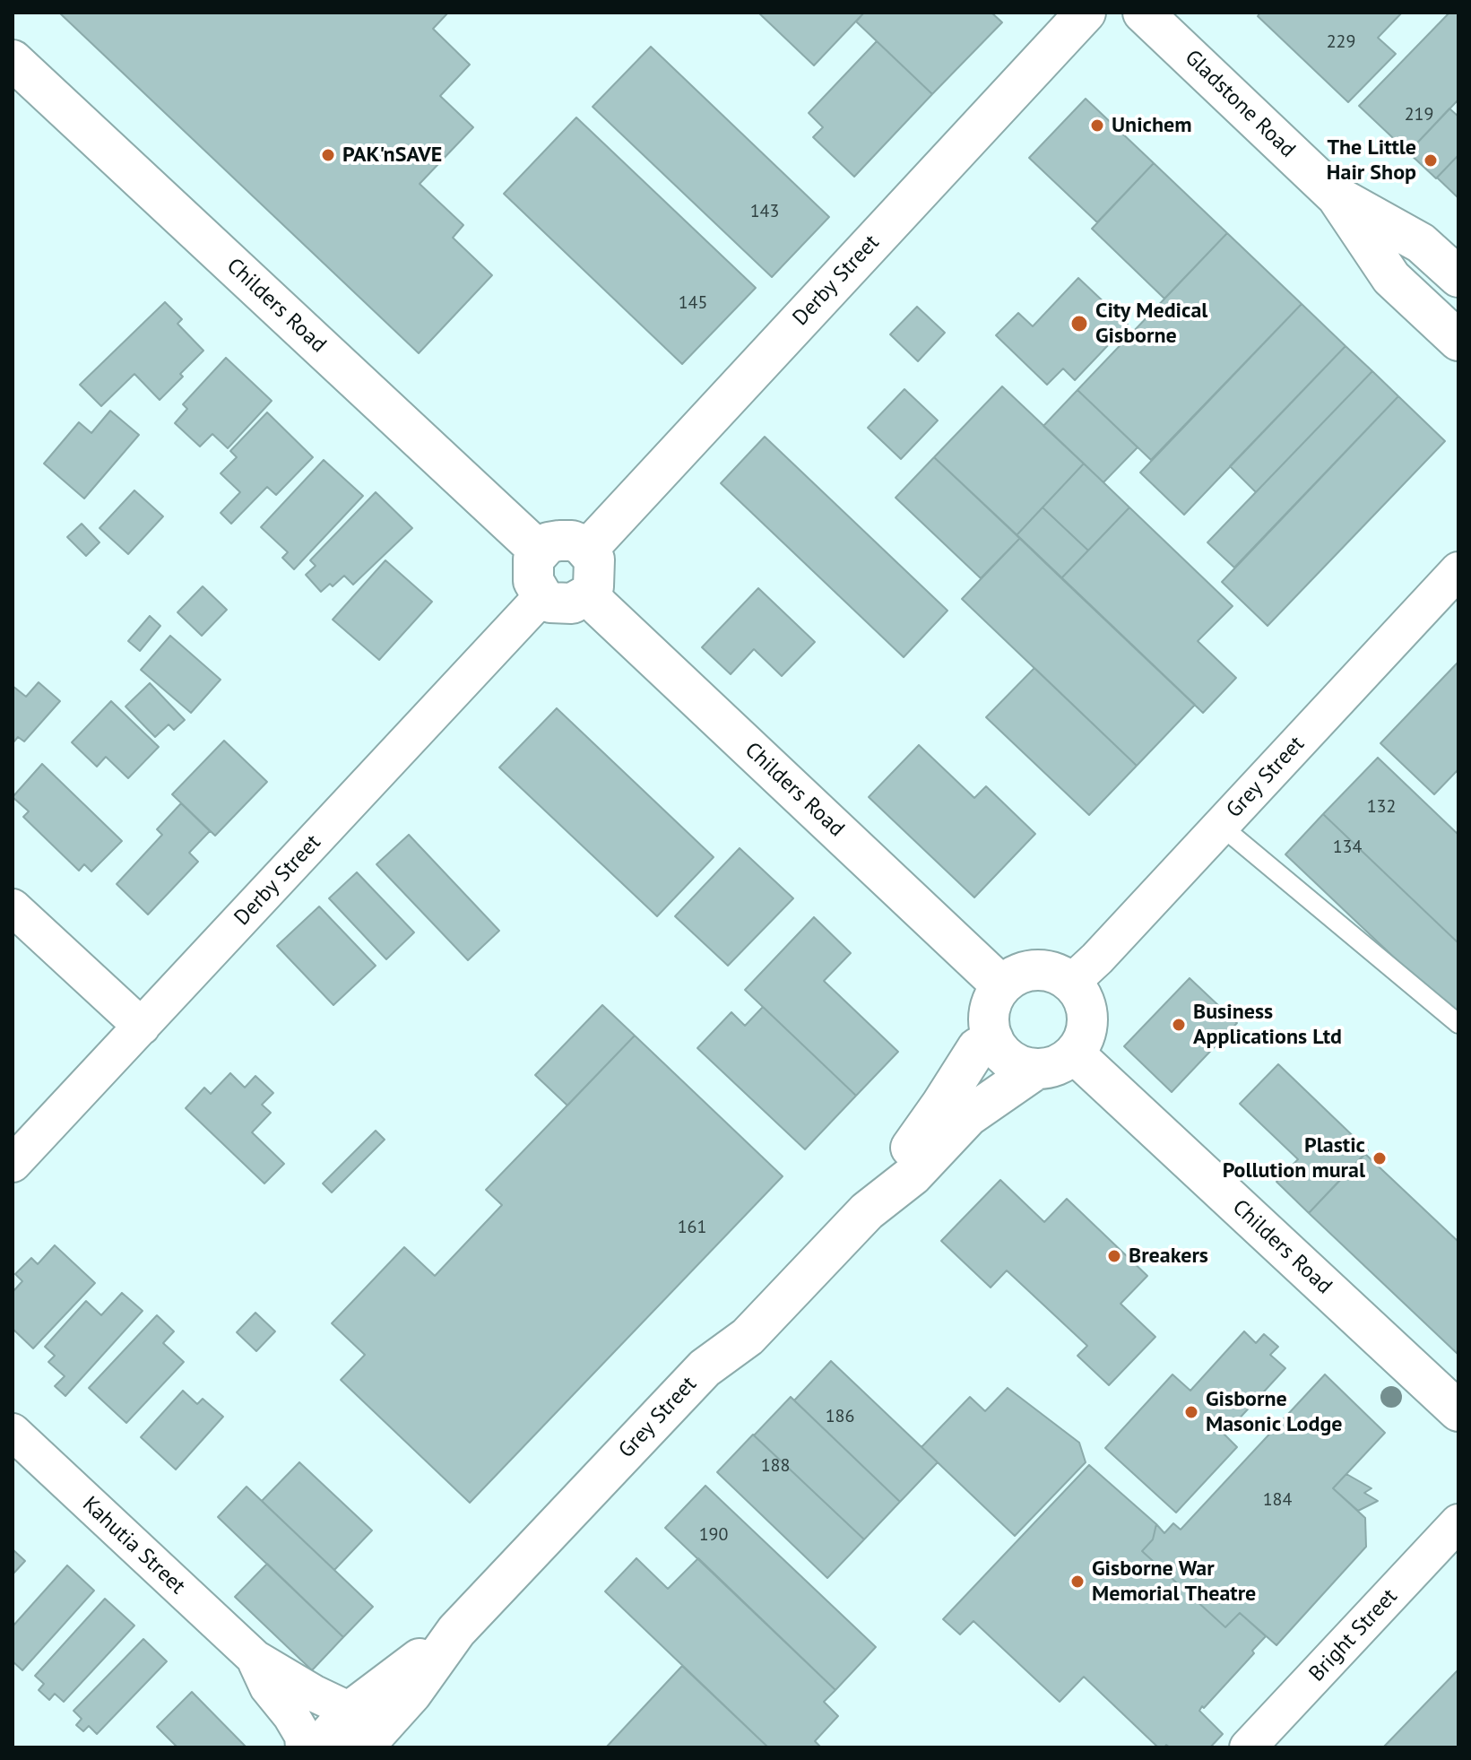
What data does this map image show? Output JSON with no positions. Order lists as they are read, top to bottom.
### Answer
{
  "streets": {
    "street": [
      "Gladstone Road",
      "Derby Street",
      "Childers Road",
      "Grey Street",
      "Kahutia Street",
      "Bright Street"
    ]
  },
  "crossings": [
    ["Derby Street", "Childers Road"],
    ["Childers Road", "Grey Street"],
    ["Grey Street", "Kahutia Street"]
  ],
  "places": [
    "Unichem",
    "PAK'nSAVE",
    "The Little Hair Shop",
    "City Medical Gisborne",
    "Business Applications Ltd",
    "Plastic Pollution mural",
    "Breakers",
    "Gisborne Masonic Lodge",
    "Gisborne War Memorial Theatre"
  ],
  "house_numbers": [
    "229",
    "219",
    "143",
    "145",
    "132",
    "134",
    "161",
    "186",
    "188",
    "184",
    "190"
  ]
}
